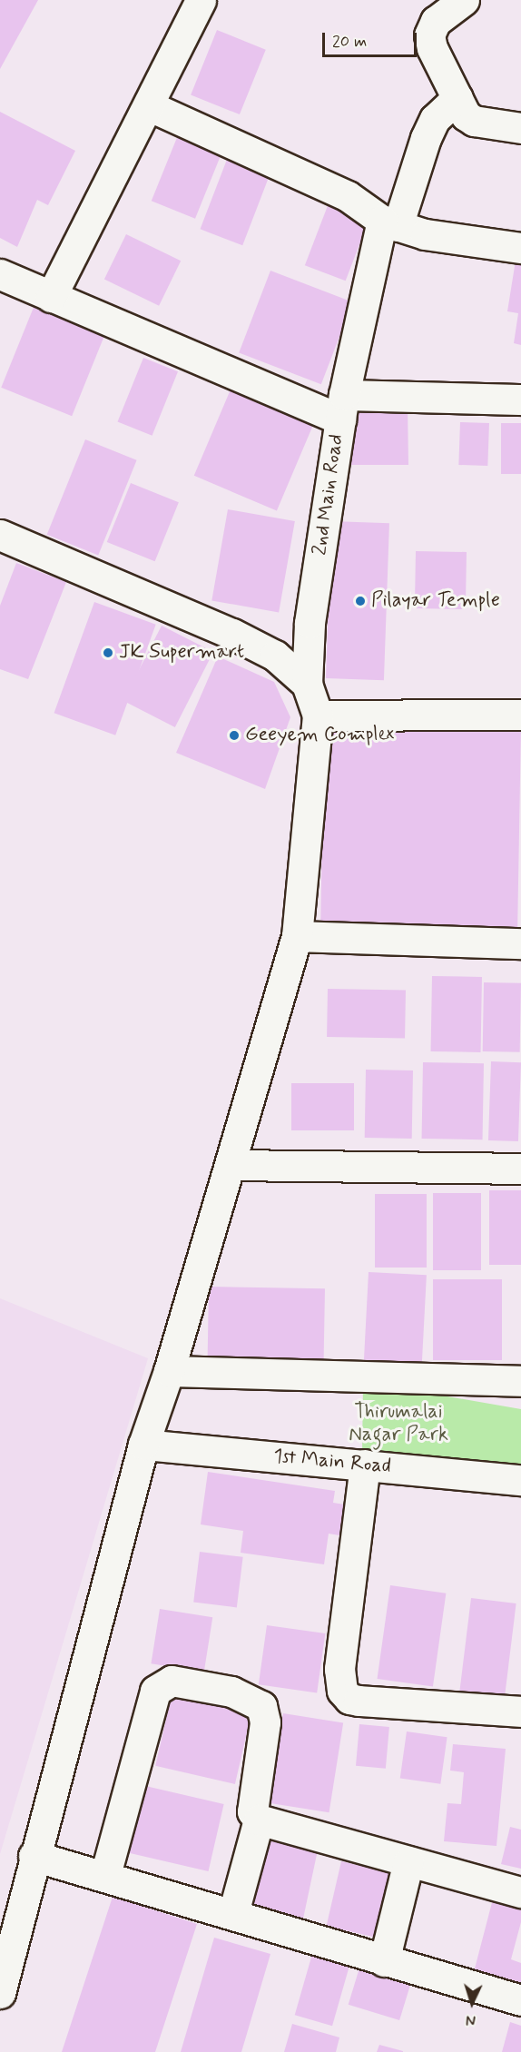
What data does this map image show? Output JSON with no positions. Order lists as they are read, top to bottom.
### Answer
{
  "streets": {
    "street": ["2nd Main Road", "1st Main Road"]
  },
  "crossings": [
    ["2nd Main Road", "1st Main Road"]
  ],
  "parks": ["Thirumalai Nagar Park"],
  "places": ["Pilayar Temple", "JK Supermart", "Geeyem Complex"],
  "scale_bar": "20 m",
  "north": "bottom"
}
